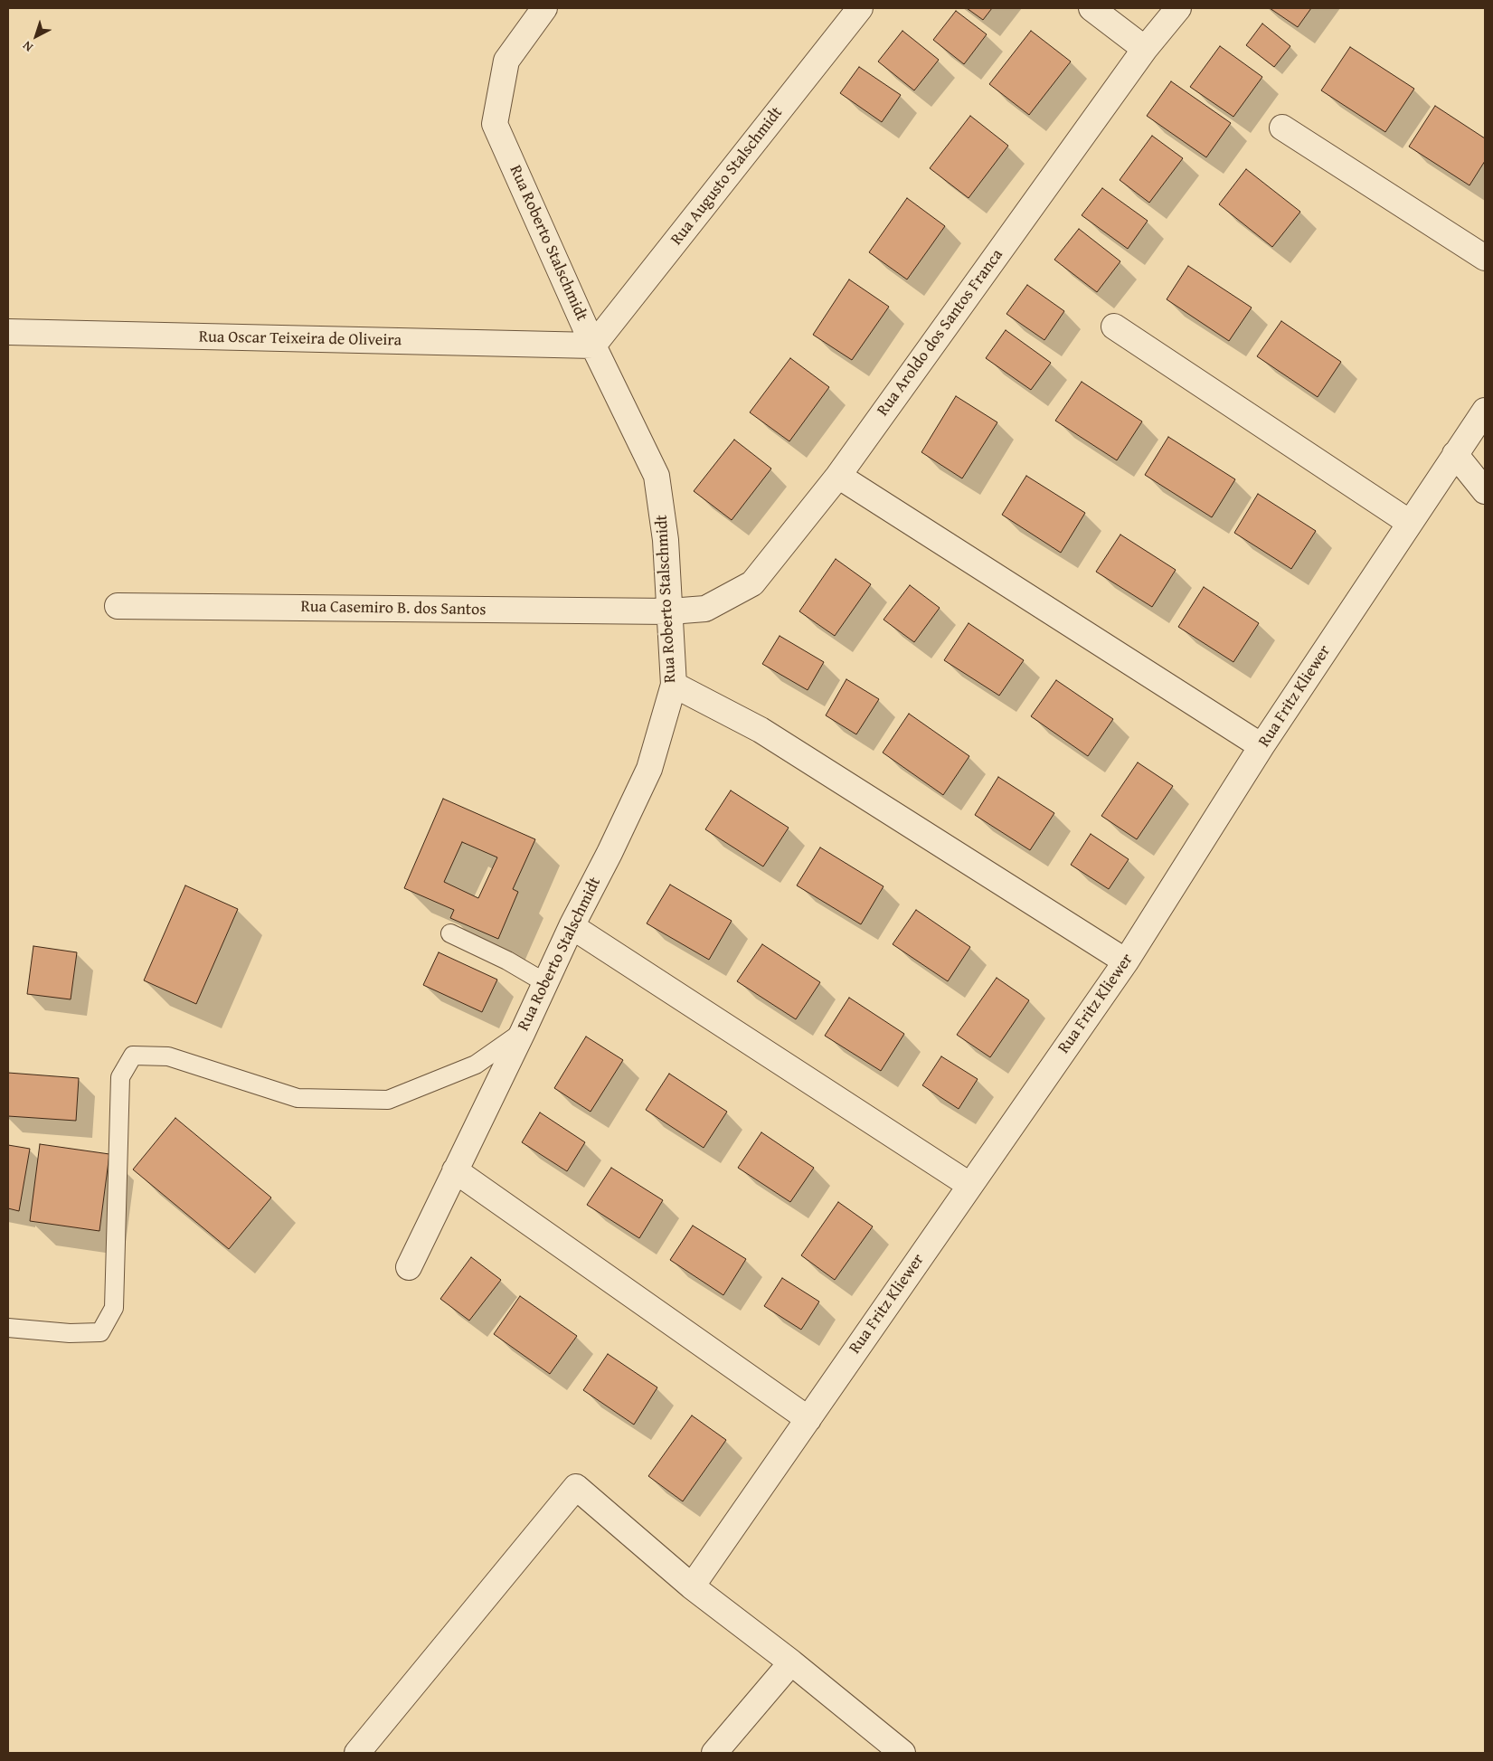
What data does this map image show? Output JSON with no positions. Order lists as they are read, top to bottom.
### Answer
{
  "streets": {
    "street": [
      "Rua Augusto Stalschmidt",
      "Rua Roberto Stalschmidt",
      "Rua Aroldo dos Santos Franca",
      "Rua Oscar Teixeira de Oliveira",
      "Rua Casemiro B. dos Santos",
      "Rua Fritz Kliewer"
    ]
  },
  "crossings": [
    ["Rua Augusto Stalschmidt", "Rua Roberto Stalschmidt"],
    ["Rua Augusto Stalschmidt", "Rua Oscar Teixeira de Oliveira"],
    ["Rua Roberto Stalschmidt", "Rua Aroldo dos Santos Franca"],
    ["Rua Roberto Stalschmidt", "Rua Oscar Teixeira de Oliveira"],
    ["Rua Roberto Stalschmidt", "Rua Casemiro B. dos Santos"],
    ["Rua Aroldo dos Santos Franca", "Rua Casemiro B. dos Santos"]
  ],
  "north": "bottom left"
}
